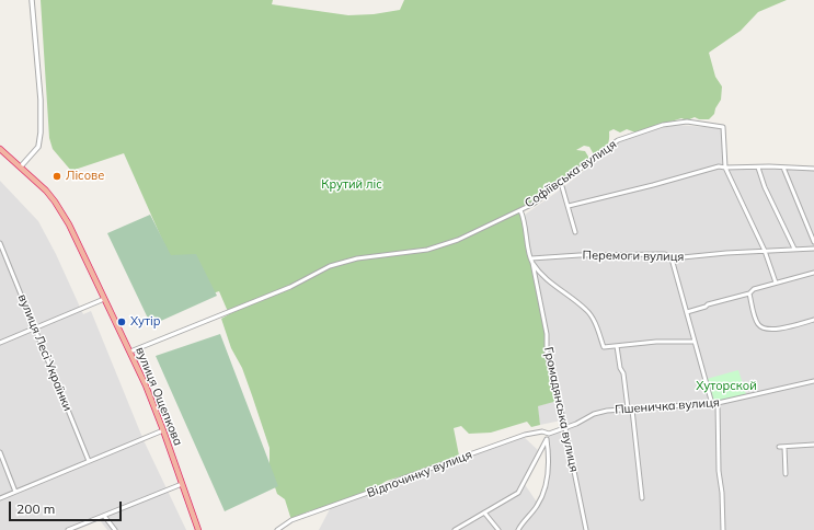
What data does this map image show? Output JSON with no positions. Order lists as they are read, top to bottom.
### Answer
{
  "streets": {
    "highway": ["вулиця Ощепкова"],
    "street": [
      "Софіївська вулиця",
      "Перемоги вулиця",
      "вулиця Лесі Українки",
      "Пшеничка вулиця",
      "Громадянська вулиця",
      "Відпочинку вулиця"
    ]
  },
  "crossings": [
    ["Софіївська вулиця", "вулиця Ощепкова"],
    ["Софіївська вулиця", "Громадянська вулиця"],
    ["Перемоги вулиця", "Громадянська вулиця"],
    ["Пшеничка вулиця", "Громадянська вулиця"],
    ["Пшеничка вулиця", "Відпочинку вулиця"]
  ],
  "parks": ["Крутий ліс", "Хуторской"],
  "places": ["Лісове", "Хутір"],
  "scale_bar": "200 m"
}
